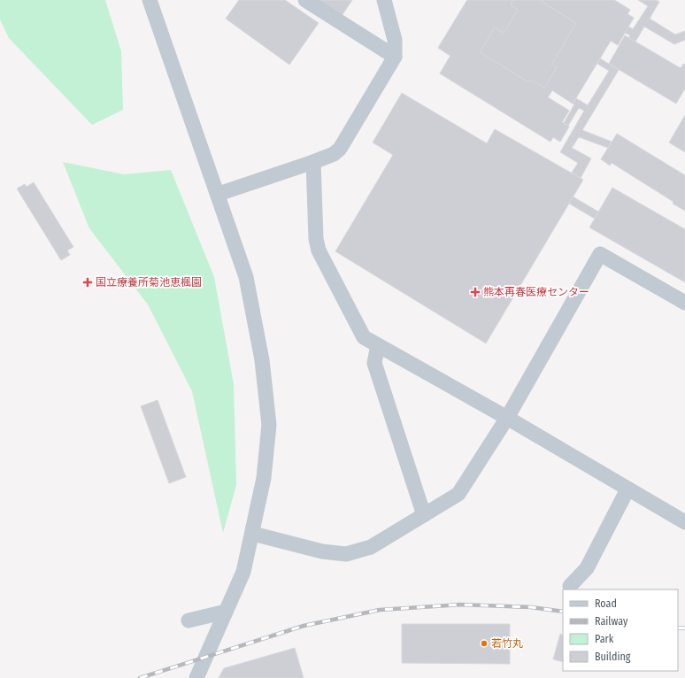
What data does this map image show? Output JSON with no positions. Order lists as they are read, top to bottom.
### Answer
{
  "places": {
    "health": ["国立療養所菊池恵楓園", "熊本再春医療センター"],
    "other": ["若竹丸"]
  },
  "legend": [
    "Road",
    "Railway",
    "Park",
    "Building"
  ]
}
